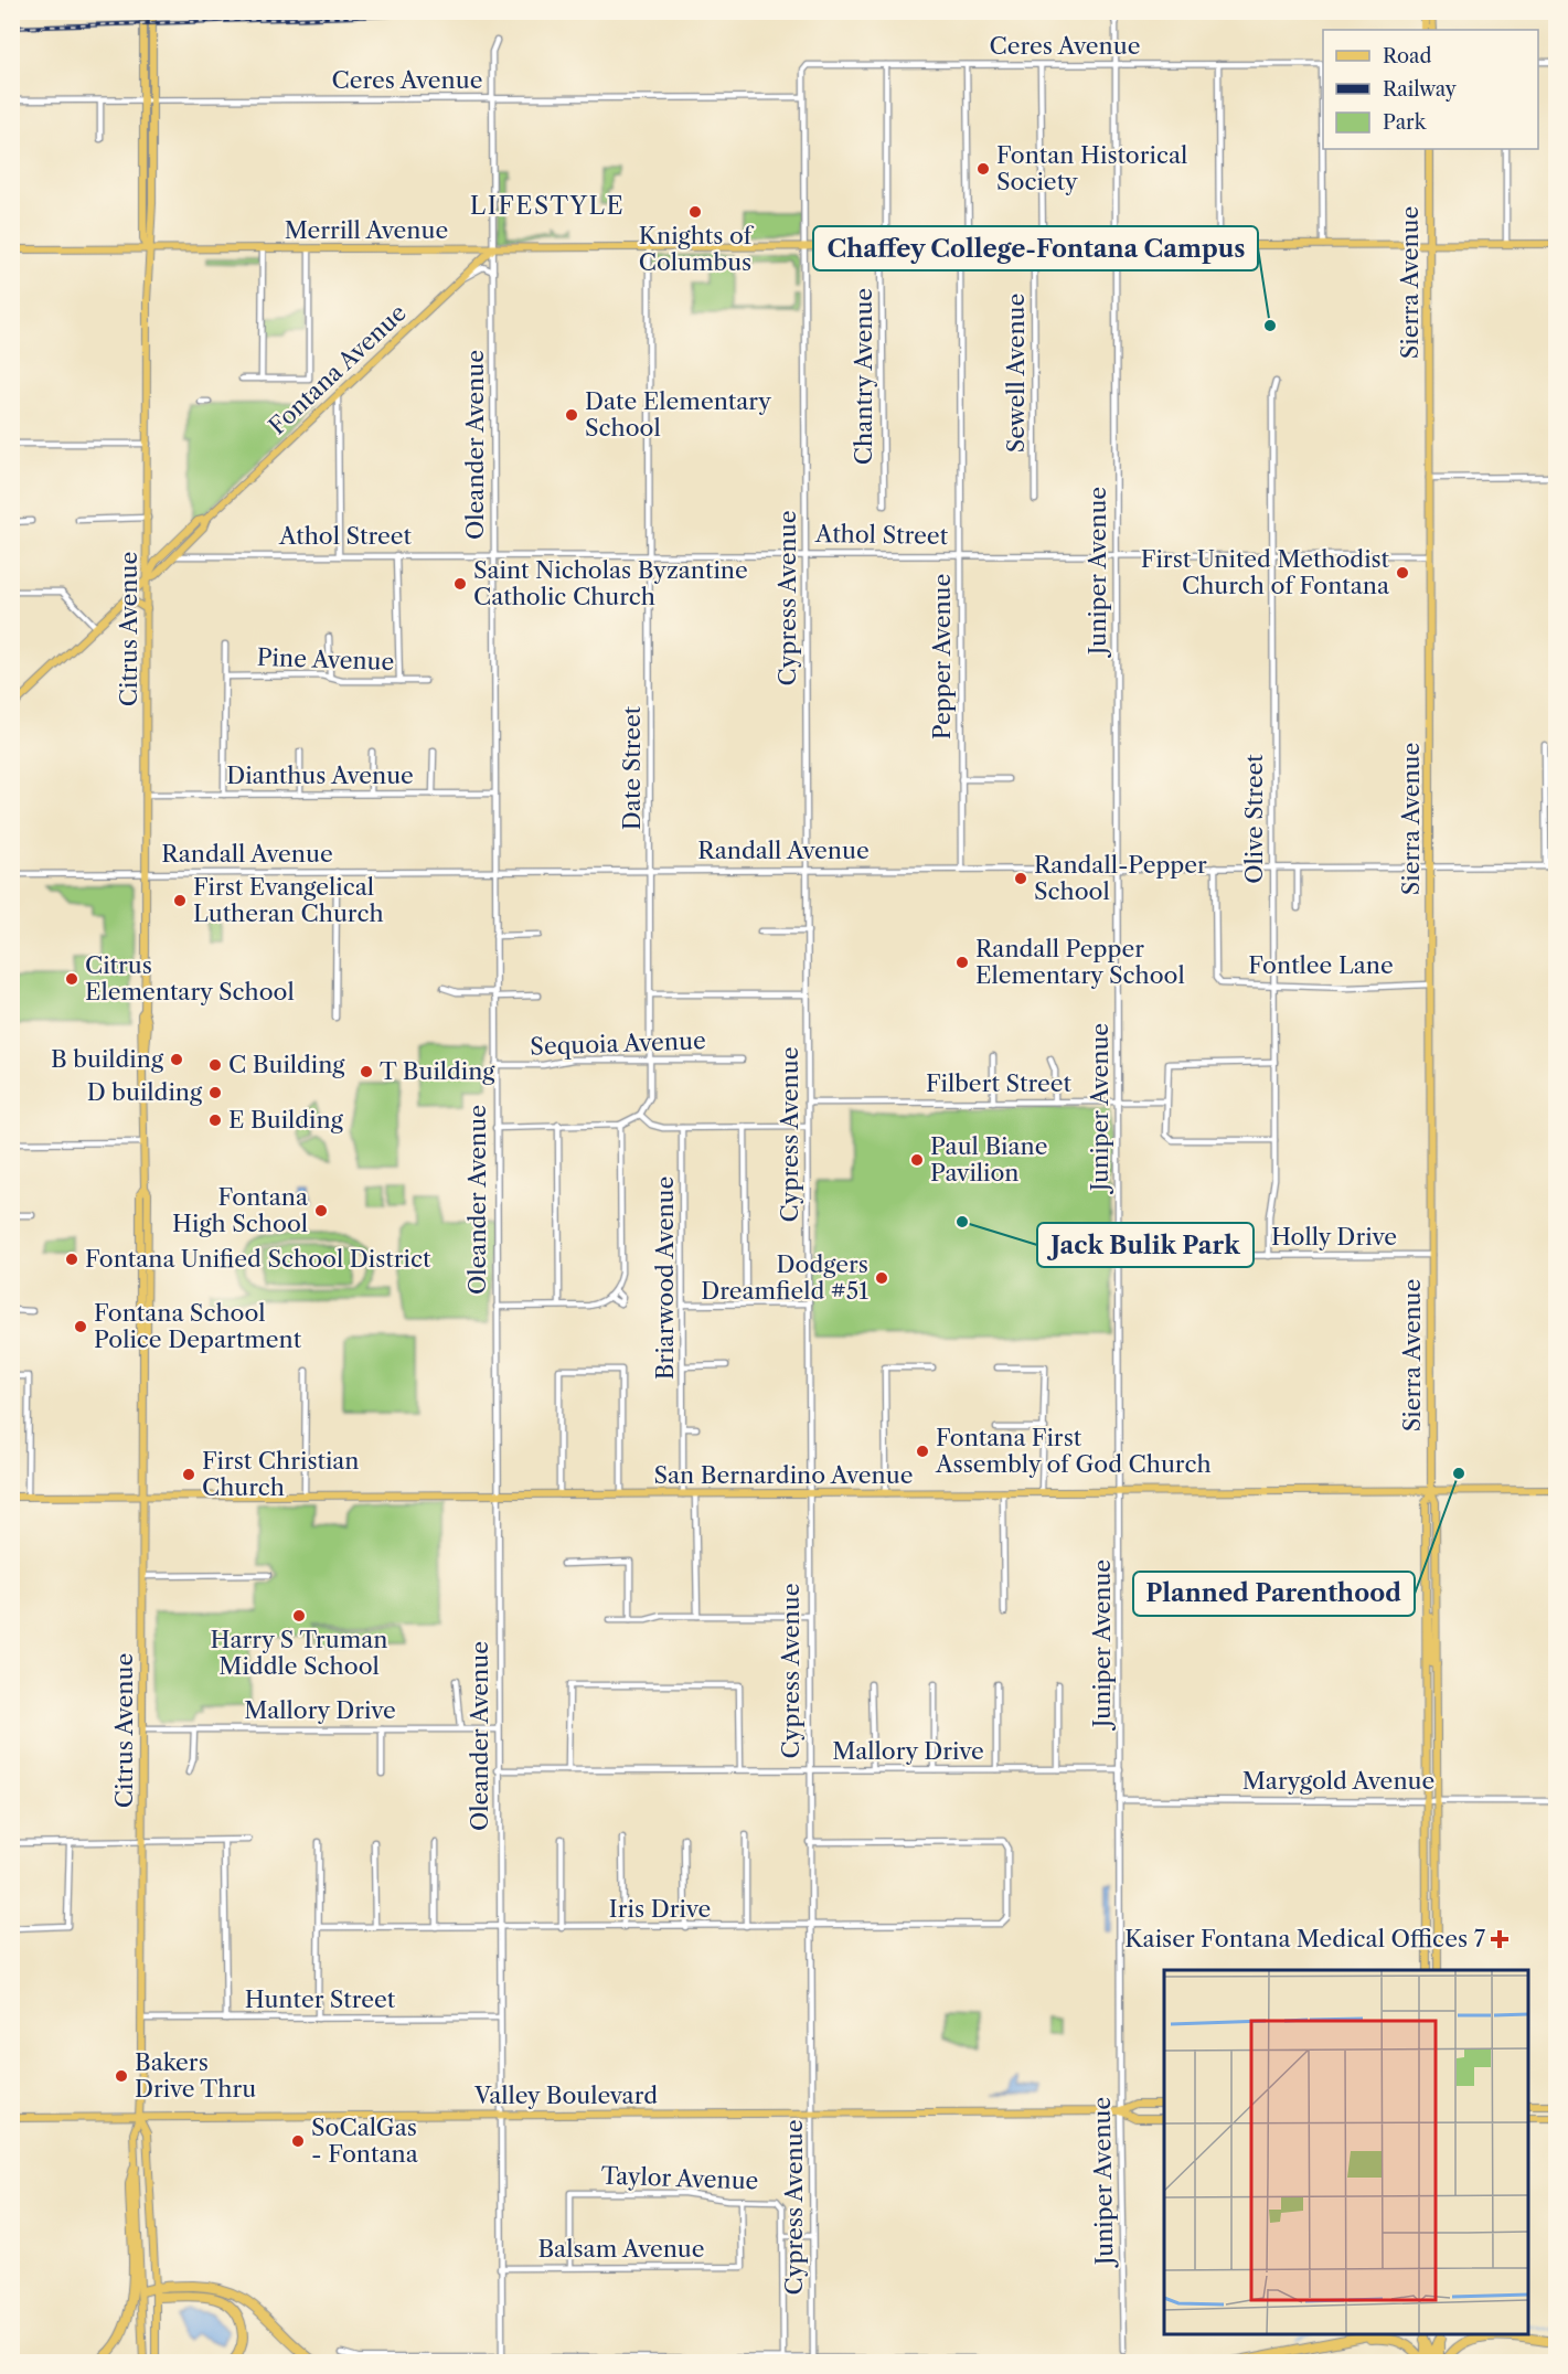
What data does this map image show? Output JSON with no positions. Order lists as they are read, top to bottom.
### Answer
{
  "streets": {
    "main road": [
      "Merrill Avenue",
      "Sierra Avenue",
      "Fontana Avenue",
      "Citrus Avenue",
      "San Bernardino Avenue",
      "Valley Boulevard"
    ],
    "street": [
      "Ceres Avenue",
      "Sewell Avenue",
      "Chantry Avenue",
      "Oleander Avenue",
      "Athol Street",
      "Juniper Avenue",
      "Cypress Avenue",
      "Pepper Avenue",
      "Pine Avenue",
      "Date Street",
      "Dianthus Avenue",
      "Olive Street",
      "Randall Avenue",
      "Fontlee Lane",
      "Sequoia Avenue",
      "Filbert Street",
      "Holly Drive",
      "Briarwood Avenue",
      "Mallory Drive",
      "Marygold Avenue",
      "Iris Drive",
      "Hunter Street",
      "Taylor Avenue",
      "Balsam Avenue"
    ]
  },
  "crossings": [
    ["Ceres Avenue", "Chantry Avenue"],
    ["Ceres Avenue", "Oleander Avenue"],
    ["Ceres Avenue", "Juniper Avenue"],
    ["Ceres Avenue", "Cypress Avenue"],
    ["Ceres Avenue", "Citrus Avenue"],
    ["Merrill Avenue", "Sierra Avenue"],
    ["Merrill Avenue", "Fontana Avenue"],
    ["Merrill Avenue", "Sewell Avenue"],
    ["Merrill Avenue", "Chantry Avenue"],
    ["Merrill Avenue", "Oleander Avenue"],
    ["Merrill Avenue", "Juniper Avenue"],
    ["Merrill Avenue", "Cypress Avenue"],
    ["Merrill Avenue", "Citrus Avenue"],
    ["Merrill Avenue", "Pepper Avenue"],
    ["Merrill Avenue", "Date Street"],
    ["Sierra Avenue", "Athol Street"],
    ["Sierra Avenue", "Randall Avenue"],
    ["Sierra Avenue", "Fontlee Lane"],
    ["Sierra Avenue", "Holly Drive"],
    ["Sierra Avenue", "San Bernardino Avenue"],
    ["Sierra Avenue", "Marygold Avenue"],
    ["Fontana Avenue", "Oleander Avenue"],
    ["Fontana Avenue", "Athol Street"],
    ["Fontana Avenue", "Citrus Avenue"],
    ["Oleander Avenue", "Athol Street"],
    ["Oleander Avenue", "Dianthus Avenue"],
    ["Oleander Avenue", "Randall Avenue"],
    ["Oleander Avenue", "Sequoia Avenue"],
    ["Oleander Avenue", "San Bernardino Avenue"],
    ["Oleander Avenue", "Mallory Drive"],
    ["Oleander Avenue", "Iris Drive"],
    ["Oleander Avenue", "Hunter Street"],
    ["Oleander Avenue", "Valley Boulevard"],
    ["Oleander Avenue", "Balsam Avenue"],
    ["Athol Street", "Juniper Avenue"],
    ["Athol Street", "Cypress Avenue"],
    ["Athol Street", "Pepper Avenue"],
    ["Athol Street", "Date Street"],
    ["Athol Street", "Olive Street"],
    ["Juniper Avenue", "Randall Avenue"],
    ["Juniper Avenue", "Filbert Street"],
    ["Juniper Avenue", "Holly Drive"],
    ["Juniper Avenue", "San Bernardino Avenue"],
    ["Juniper Avenue", "Mallory Drive"],
    ["Juniper Avenue", "Marygold Avenue"],
    ["Juniper Avenue", "Valley Boulevard"],
    ["Cypress Avenue", "Randall Avenue"],
    ["Cypress Avenue", "Filbert Street"],
    ["Cypress Avenue", "San Bernardino Avenue"],
    ["Cypress Avenue", "Mallory Drive"],
    ["Cypress Avenue", "Iris Drive"],
    ["Cypress Avenue", "Valley Boulevard"],
    ["Citrus Avenue", "Dianthus Avenue"],
    ["Citrus Avenue", "Randall Avenue"],
    ["Citrus Avenue", "San Bernardino Avenue"],
    ["Citrus Avenue", "Mallory Drive"],
    ["Citrus Avenue", "Hunter Street"],
    ["Citrus Avenue", "Valley Boulevard"],
    ["Pepper Avenue", "Randall Avenue"],
    ["Date Street", "Randall Avenue"],
    ["Date Street", "Sequoia Avenue"],
    ["Olive Street", "Randall Avenue"],
    ["Olive Street", "Fontlee Lane"],
    ["Olive Street", "Holly Drive"],
    ["Randall Avenue", "Fontlee Lane"],
    ["Briarwood Avenue", "San Bernardino Avenue"],
    ["Taylor Avenue", "Balsam Avenue"]
  ],
  "districts": ["LIFESTYLE"],
  "places": {
    "other": [
      "Fontan Historical Society",
      "Knights of Columbus",
      "Chaffey College-Fontana Campus",
      "Date Elementary School",
      "First United Methodist Church of Fontana",
      "Saint Nicholas Byzantine Catholic Church",
      "Randall-Pepper School",
      "First Evangelical Lutheran Church",
      "Randall Pepper Elementary School",
      "Citrus Elementary School",
      "B building",
      "C Building",
      "T Building",
      "D building",
      "E Building",
      "Paul Biane Pavilion",
      "Fontana High School",
      "Jack Bulik Park",
      "Fontana Unified School District",
      "Dodgers Dreamfield #51",
      "Fontana School Police Department",
      "Fontana First Assembly of God Church",
      "Planned Parenthood",
      "First Christian Church",
      "Harry S Truman Middle School",
      "Bakers Drive Thru",
      "SoCalGas - Fontana"
    ],
    "health": ["Kaiser Fontana Medical Offices 7"]
  },
  "legend": ["Road", "Railway", "Park"]
}
